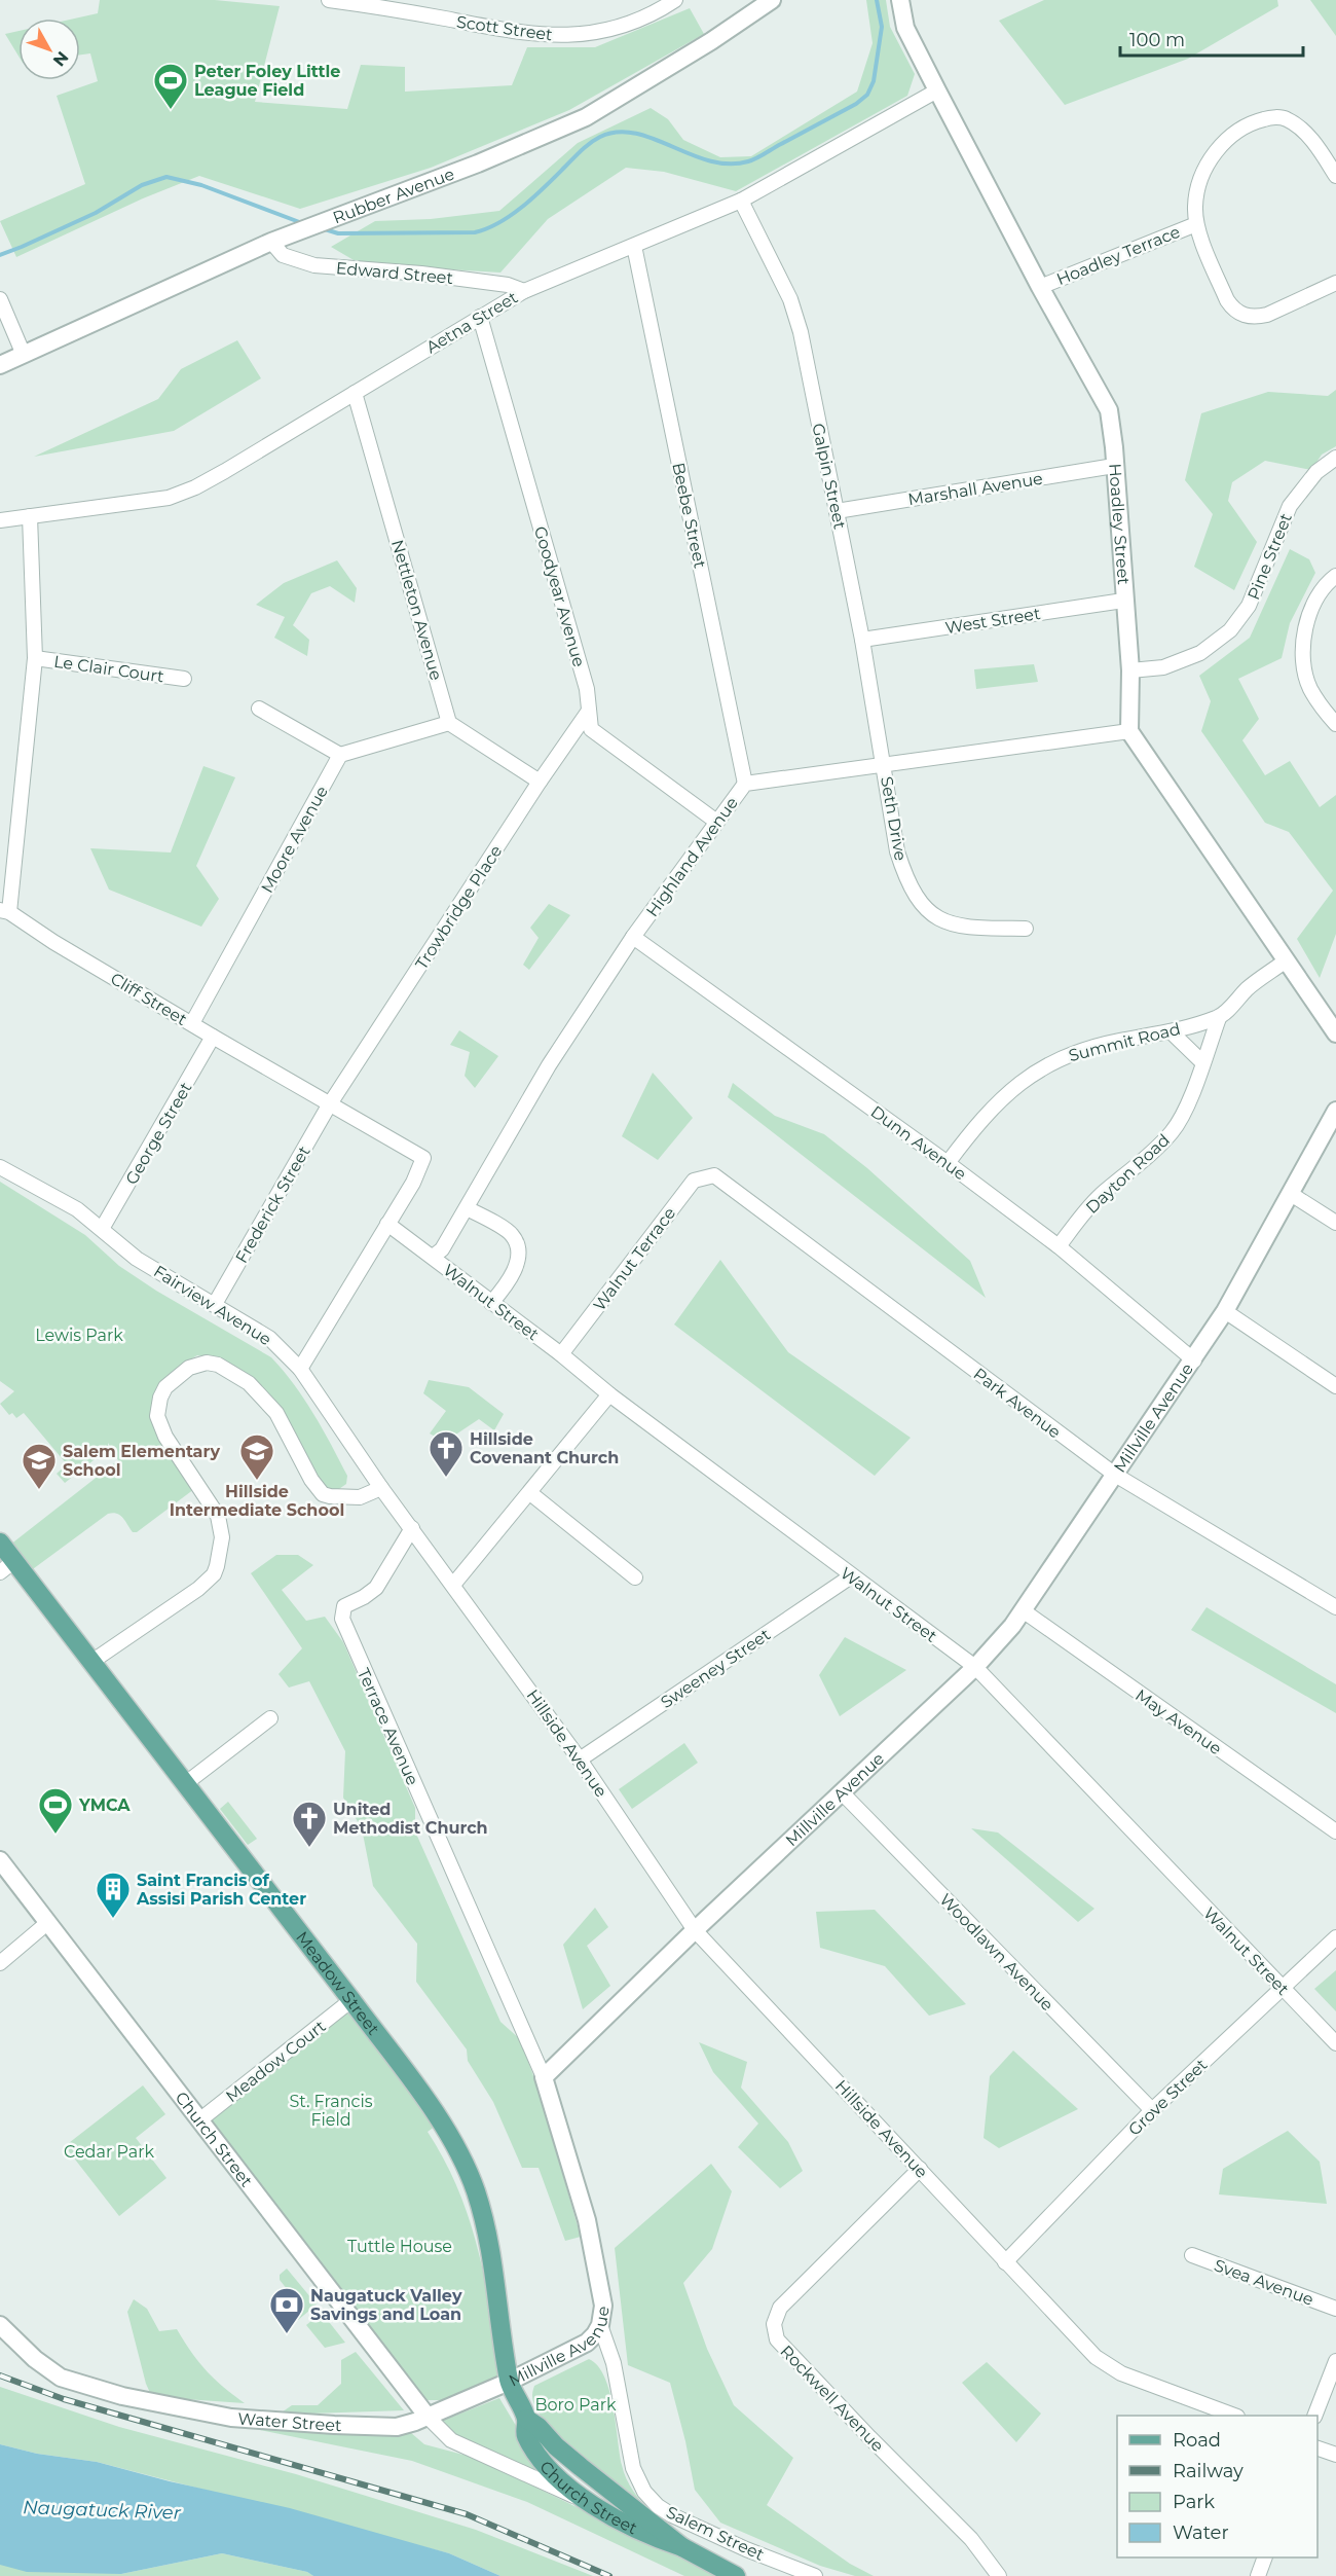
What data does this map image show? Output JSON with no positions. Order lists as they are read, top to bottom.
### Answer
{
  "streets": {
    "main road": ["Meadow Street", "Church Street"],
    "street": [
      "Scott Street",
      "Rubber Avenue",
      "Hoadley Terrace",
      "Edward Street",
      "Aetna Street",
      "Galpin Street",
      "Marshall Avenue",
      "Beebe Street",
      "Hoadley Street",
      "Pine Street",
      "Goodyear Avenue",
      "Nettleton Avenue",
      "West Street",
      "Le Clair Court",
      "Seth Drive",
      "Moore Avenue",
      "Highland Avenue",
      "Trowbridge Place",
      "Cliff Street",
      "Summit Road",
      "George Street",
      "Dunn Avenue",
      "Dayton Road",
      "Frederick Street",
      "Walnut Terrace",
      "Walnut Street",
      "Fairview Avenue",
      "Park Avenue",
      "Millville Avenue",
      "Sweeney Street",
      "May Avenue",
      "Terrace Avenue",
      "Hillside Avenue",
      "Woodlawn Avenue",
      "Meadow Court",
      "Grove Street",
      "Svea Avenue",
      "Rockwell Avenue",
      "Water Street",
      "Salem Street"
    ]
  },
  "crossings": [
    ["Rubber Avenue", "Edward Street"],
    ["Hoadley Terrace", "Hoadley Street"],
    ["Edward Street", "Aetna Street"],
    ["Aetna Street", "Galpin Street"],
    ["Aetna Street", "Beebe Street"],
    ["Aetna Street", "Hoadley Street"],
    ["Aetna Street", "Goodyear Avenue"],
    ["Aetna Street", "Nettleton Avenue"],
    ["Aetna Street", "Cliff Street"],
    ["Galpin Street", "Marshall Avenue"],
    ["Galpin Street", "West Street"],
    ["Galpin Street", "Seth Drive"],
    ["Galpin Street", "Highland Avenue"],
    ["Marshall Avenue", "Hoadley Street"],
    ["Beebe Street", "Highland Avenue"],
    ["Hoadley Street", "Pine Street"],
    ["Hoadley Street", "West Street"],
    ["Hoadley Street", "Highland Avenue"],
    ["Goodyear Avenue", "Highland Avenue"],
    ["Goodyear Avenue", "Trowbridge Place"],
    ["Le Clair Court", "Cliff Street"],
    ["Seth Drive", "Highland Avenue"],
    ["Moore Avenue", "Cliff Street"],
    ["Highland Avenue", "Dunn Avenue"],
    ["Highland Avenue", "Walnut Street"],
    ["Trowbridge Place", "Cliff Street"],
    ["Trowbridge Place", "Frederick Street"],
    ["Cliff Street", "George Street"],
    ["Cliff Street", "Frederick Street"],
    ["Cliff Street", "Walnut Street"],
    ["Cliff Street", "Fairview Avenue"],
    ["Summit Road", "Dunn Avenue"],
    ["Summit Road", "Dayton Road"],
    ["George Street", "Fairview Avenue"],
    ["Dunn Avenue", "Dayton Road"],
    ["Dunn Avenue", "Millville Avenue"],
    ["Frederick Street", "Fairview Avenue"],
    ["Walnut Terrace", "Walnut Street"],
    ["Walnut Terrace", "Park Avenue"],
    ["Walnut Street", "Millville Avenue"],
    ["Walnut Street", "Sweeney Street"],
    ["Walnut Street", "Grove Street"],
    ["Fairview Avenue", "Hillside Avenue"],
    ["Park Avenue", "Millville Avenue"],
    ["Millville Avenue", "May Avenue"],
    ["Millville Avenue", "Terrace Avenue"],
    ["Millville Avenue", "Hillside Avenue"],
    ["Millville Avenue", "Woodlawn Avenue"],
    ["Millville Avenue", "Meadow Street"],
    ["Millville Avenue", "Church Street"],
    ["Millville Avenue", "Water Street"],
    ["Millville Avenue", "Salem Street"],
    ["Sweeney Street", "Hillside Avenue"],
    ["Terrace Avenue", "Hillside Avenue"],
    ["Hillside Avenue", "Grove Street"],
    ["Hillside Avenue", "Rockwell Avenue"],
    ["Woodlawn Avenue", "Grove Street"],
    ["Meadow Street", "Meadow Court"],
    ["Meadow Street", "Church Street"],
    ["Meadow Court", "Church Street"],
    ["Church Street", "Water Street"]
  ],
  "water": ["Naugatuck River"],
  "parks": [
    "Lewis Park",
    "St. Francis Field",
    "Cedar Park",
    "Tuttle House",
    "Boro Park"
  ],
  "places": {
    "sports": ["Peter Foley Little League Field", "YMCA"],
    "church": ["Hillside Covenant Church", "United Methodist Church"],
    "school or university": ["Hillside Intermediate School", "Salem Elementary School"],
    "building": ["Saint Francis of Assisi Parish Center"],
    "bank": ["Naugatuck Valley Savings and Loan"]
  },
  "legend": [
    "Road",
    "Railway",
    "Park",
    "Water"
  ],
  "scale_bar": "100 m",
  "north": "bottom right"
}
